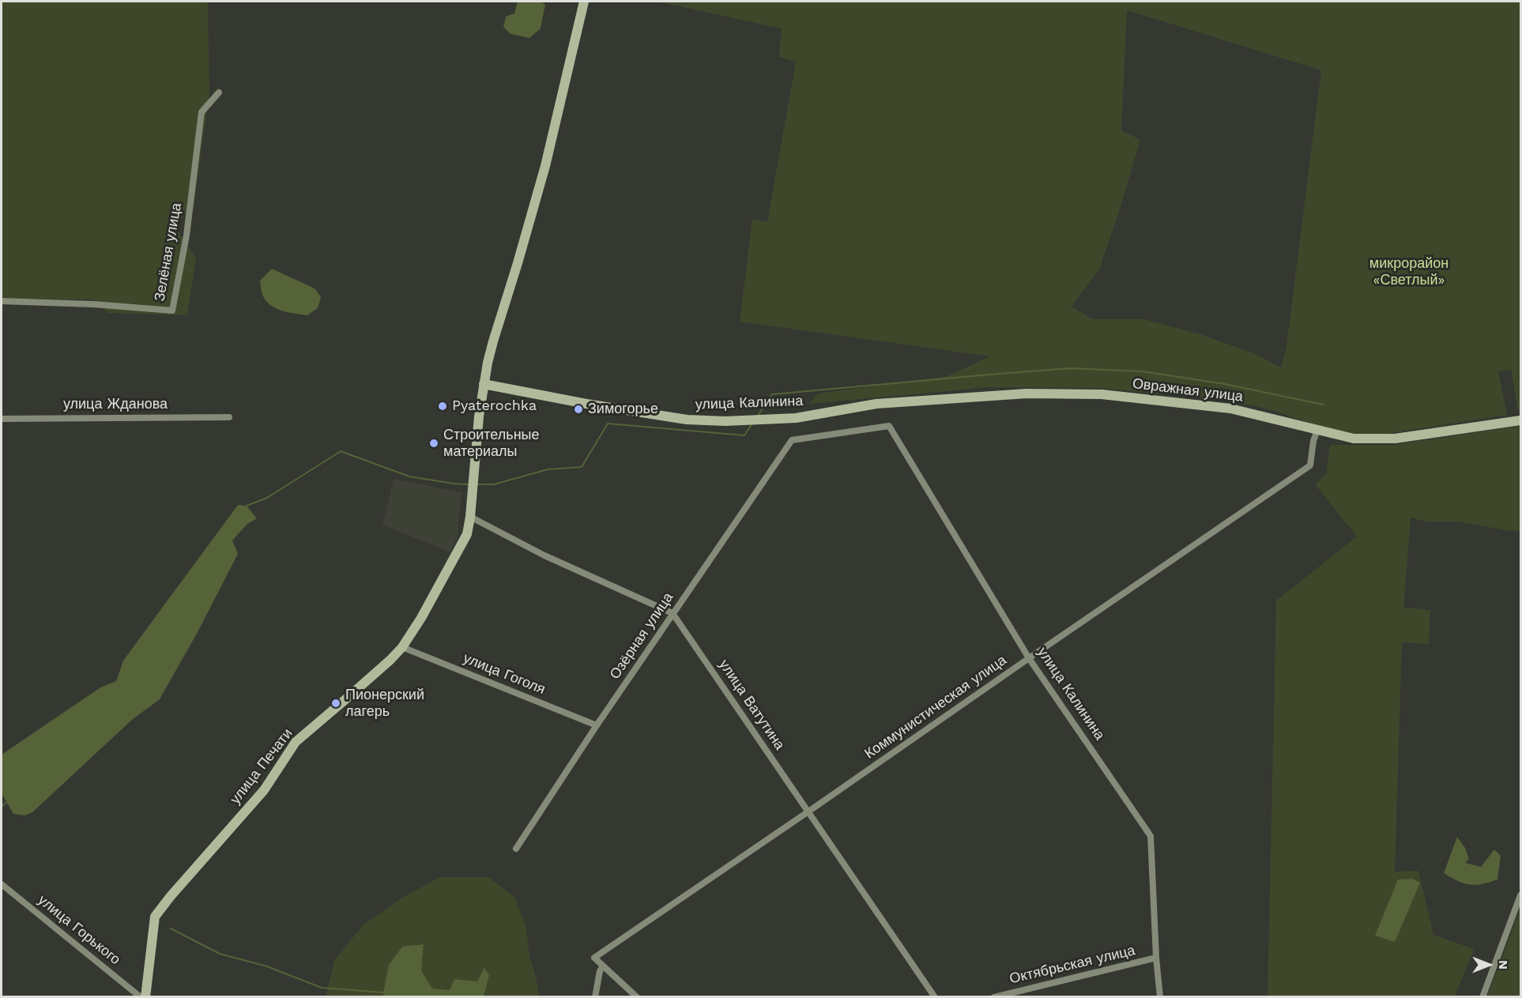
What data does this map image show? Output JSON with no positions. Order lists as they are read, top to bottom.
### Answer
{
  "streets": {
    "street": [
      "Зелёная улица",
      "Овражная улица",
      "улица Калинина",
      "улица Жданова",
      "Озёрная улица",
      "улица Гоголя",
      "улица Ватутина",
      "Коммунистическая улица",
      "улица Печати",
      "улица Горького",
      "Октябрьская улица"
    ]
  },
  "crossings": [
    ["Овражная улица", "улица Калинина"],
    ["Овражная улица", "Коммунистическая улица"],
    ["улица Калинина", "Озёрная улица"],
    ["улица Калинина", "Коммунистическая улица"],
    ["улица Калинина", "улица Печати"],
    ["улица Калинина", "Октябрьская улица"],
    ["Озёрная улица", "улица Гоголя"],
    ["Озёрная улица", "улица Ватутина"],
    ["улица Гоголя", "улица Печати"],
    ["улица Ватутина", "Коммунистическая улица"]
  ],
  "parks": ["микрорайон «Светлый»"],
  "places": [
    "Pyaterochka",
    "Зимогорье",
    "Строительные материалы",
    "Пионерский лагерь"
  ],
  "north": "right"
}
